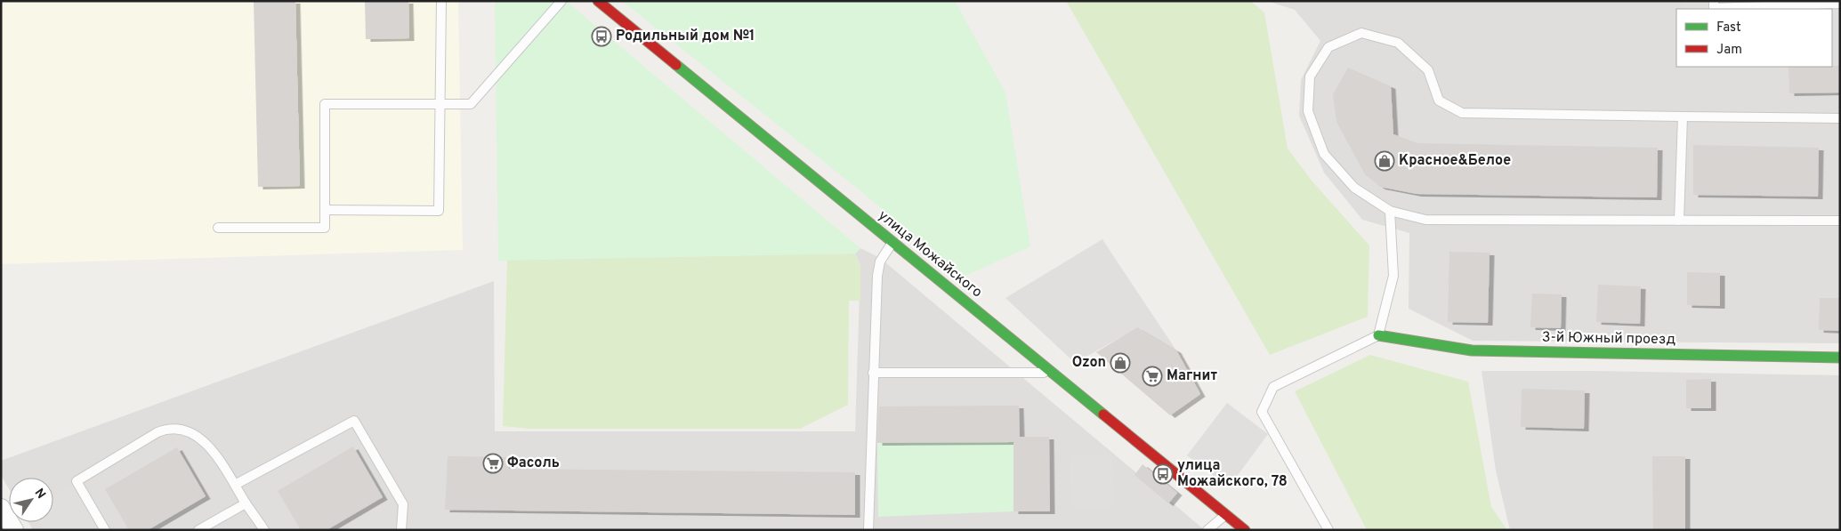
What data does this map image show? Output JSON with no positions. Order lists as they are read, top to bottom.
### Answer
{
  "streets": {
    "main road": ["улица Можайского", "3-й Южный проезд"]
  },
  "places": {
    "bus stop": ["Родильный дом №1", "улица Можайского, 78"],
    "shop": ["Красное&Белое", "Ozon"],
    "supermarket": ["Магнит", "Фасоль"]
  },
  "legend": ["Fast", "Jam"],
  "north": "top right"
}
